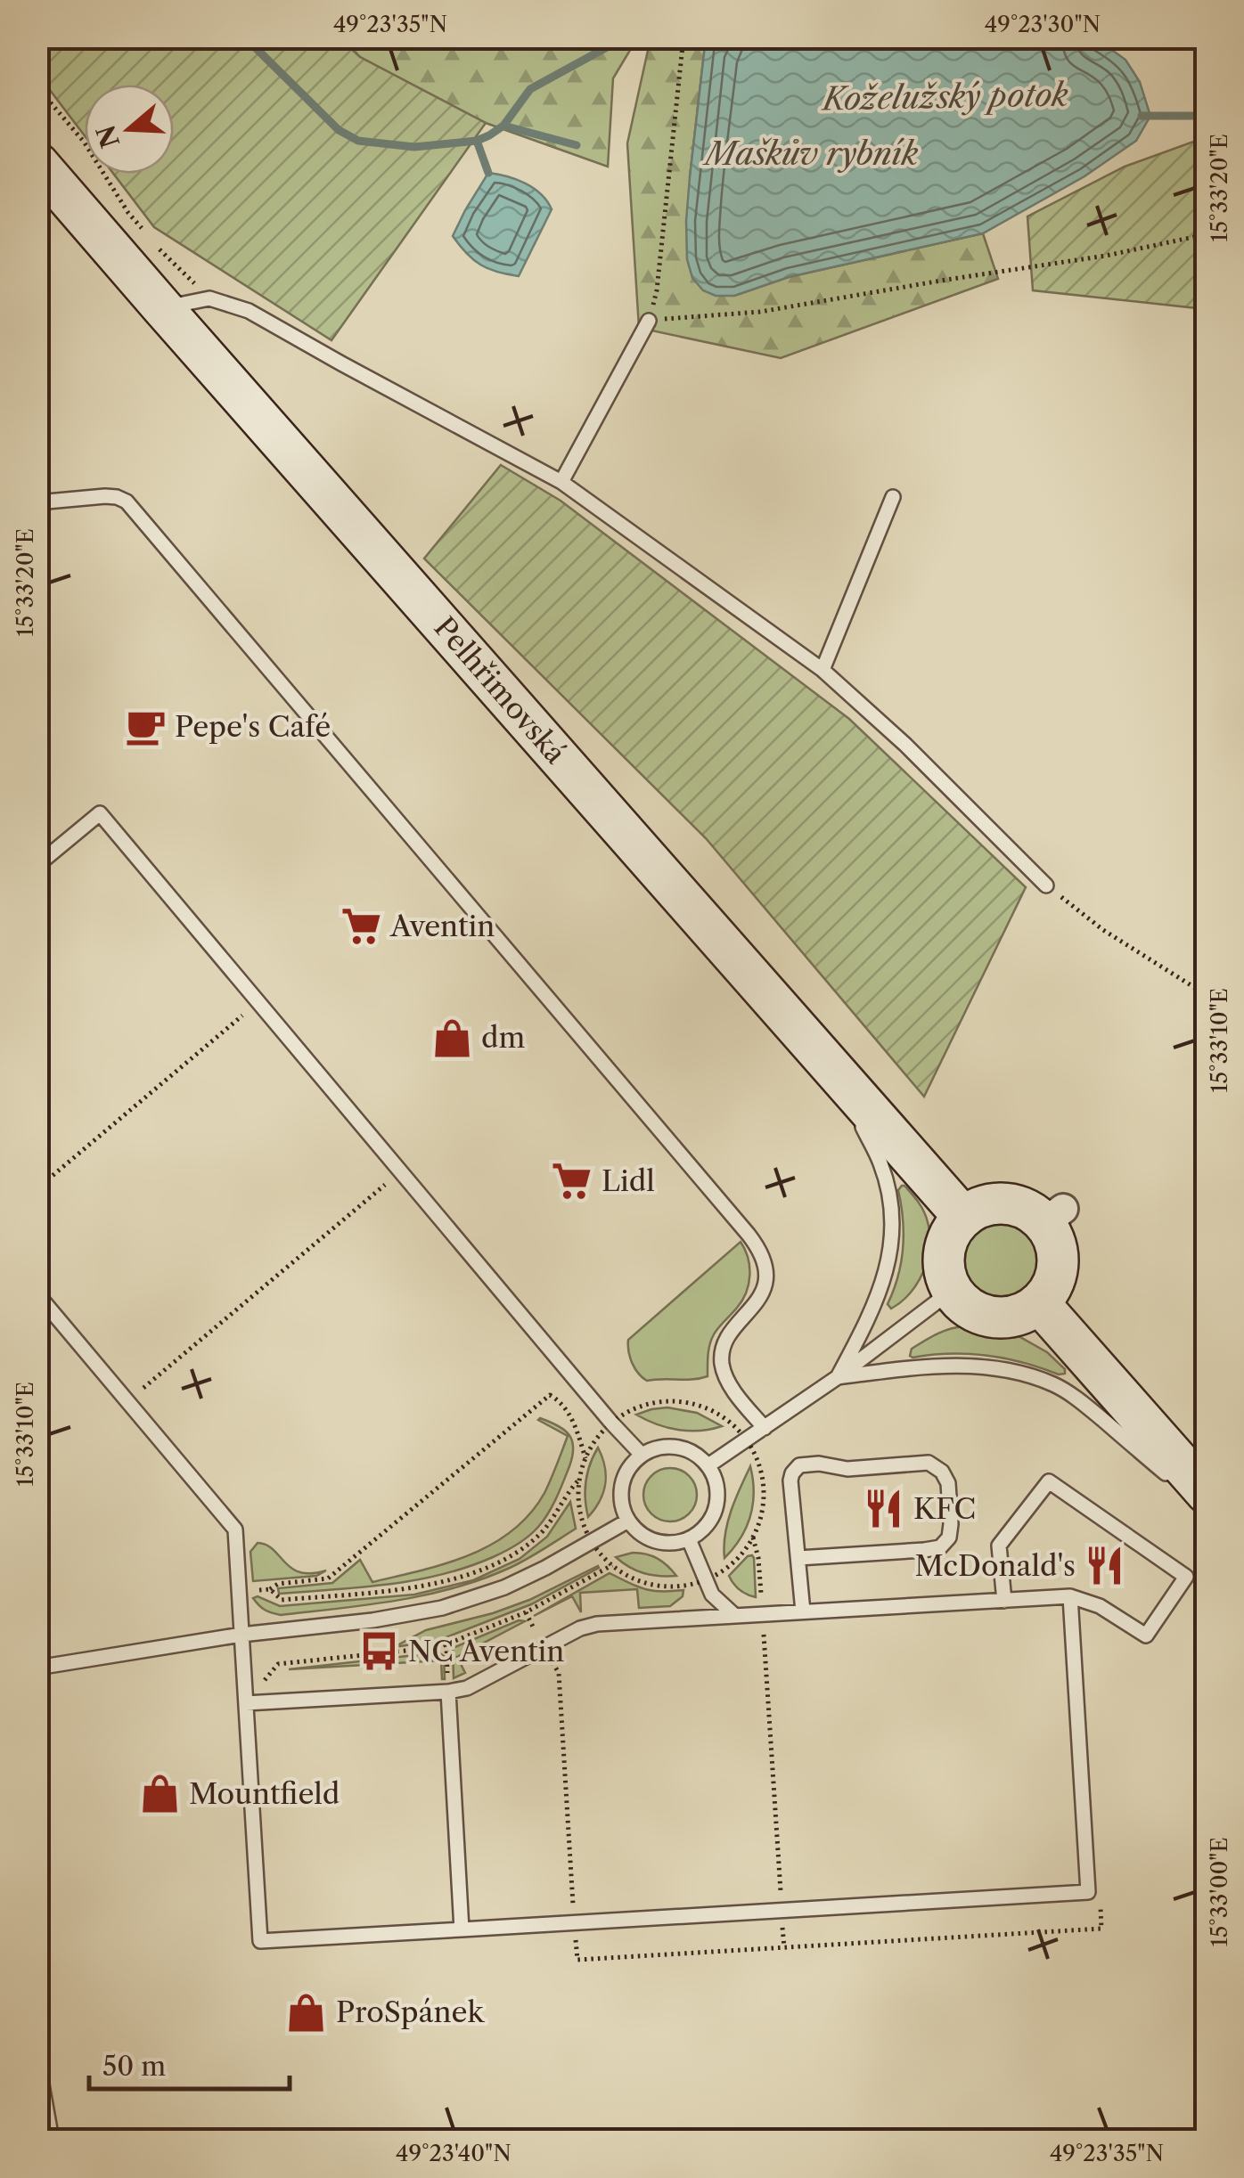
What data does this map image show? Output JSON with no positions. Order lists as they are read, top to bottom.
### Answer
{
  "streets": {
    "main road": ["Pelhřimovská"]
  },
  "water": ["Koželužský potok", "Maškův rybník"],
  "places": {
    "cafe": ["Pepe's Café"],
    "supermarket": ["Aventin", "Lidl"],
    "shop": ["dm", "Mountfield", "ProSpánek"],
    "restaurant": ["KFC", "McDonald's"],
    "bus stop": ["NC Aventin"]
  },
  "scale_bar": "50 m",
  "north": "left",
  "coordinates": [
    "49°23'35\"N",
    "49°23'30\"N",
    "15°33'20\"E",
    "15°33'10\"E",
    "15°33'00\"E",
    "49°23'40\"N"
  ]
}
